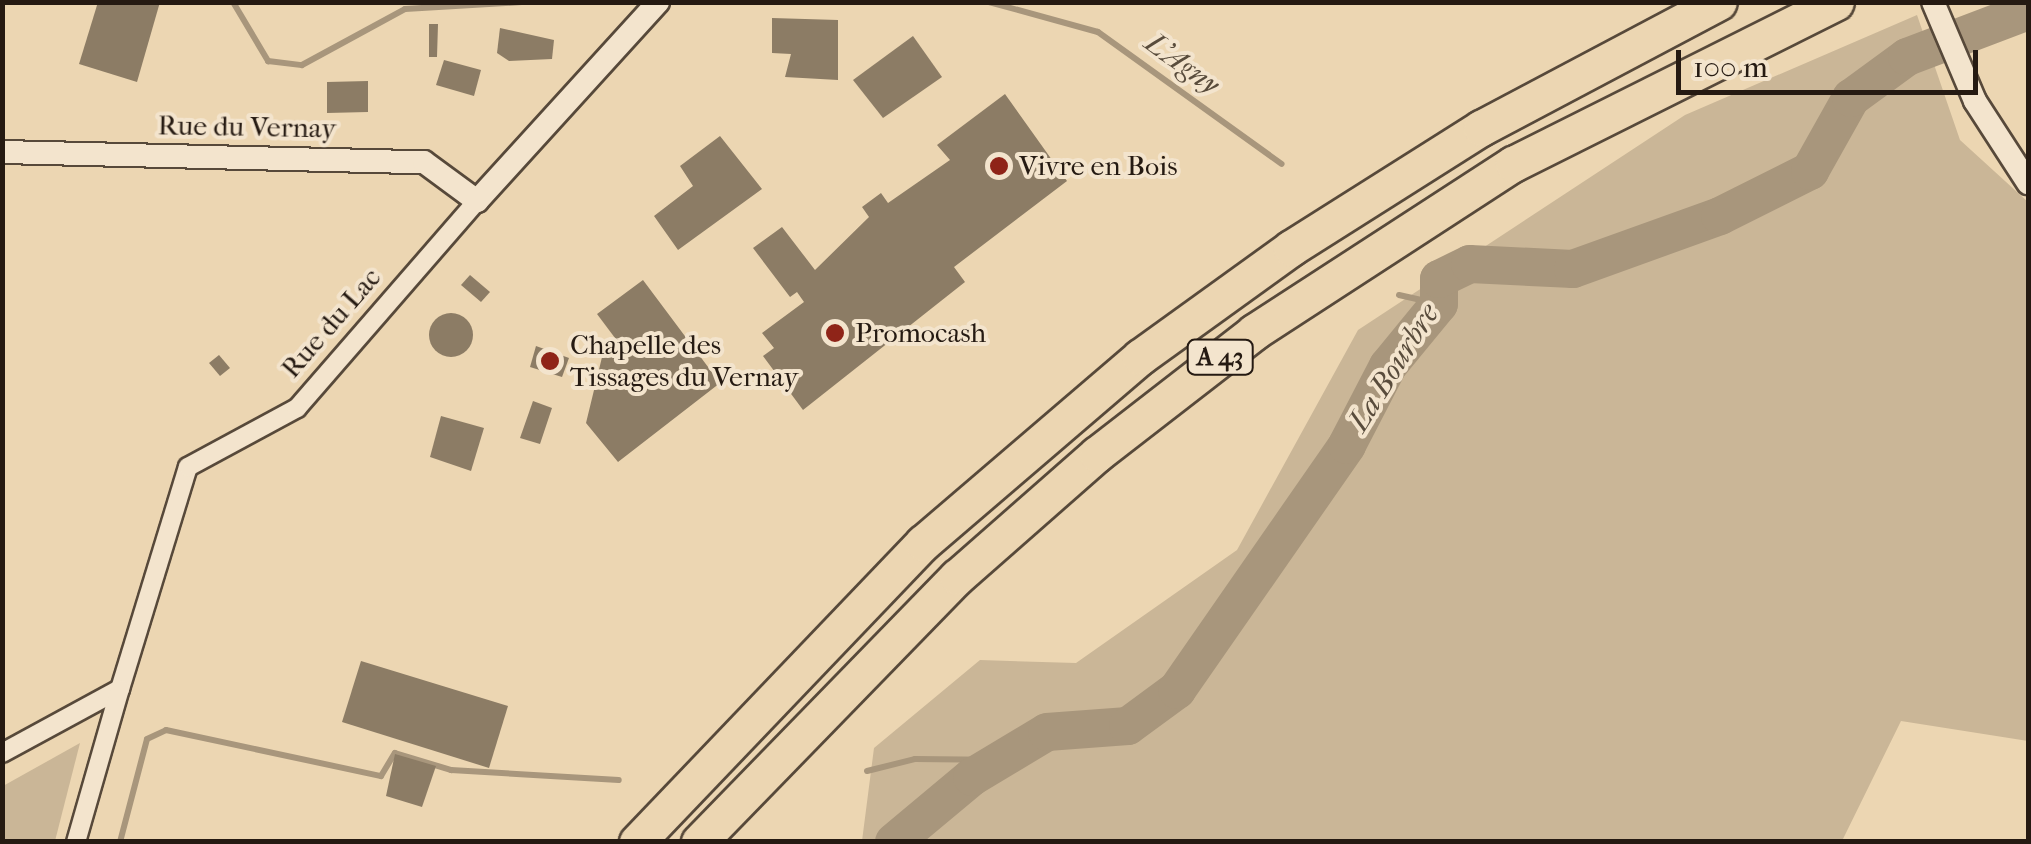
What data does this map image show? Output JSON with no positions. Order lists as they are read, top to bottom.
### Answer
{
  "streets": {
    "highway": ["A 43"],
    "street": ["Rue du Vernay", "Rue du Lac"]
  },
  "crossings": [
    ["Rue du Vernay", "Rue du Lac"]
  ],
  "water": ["L'Agny", "La Bourbre"],
  "places": ["Vivre en Bois", "Promocash", "Chapelle des Tissages du Vernay"],
  "scale_bar": "100 m"
}
